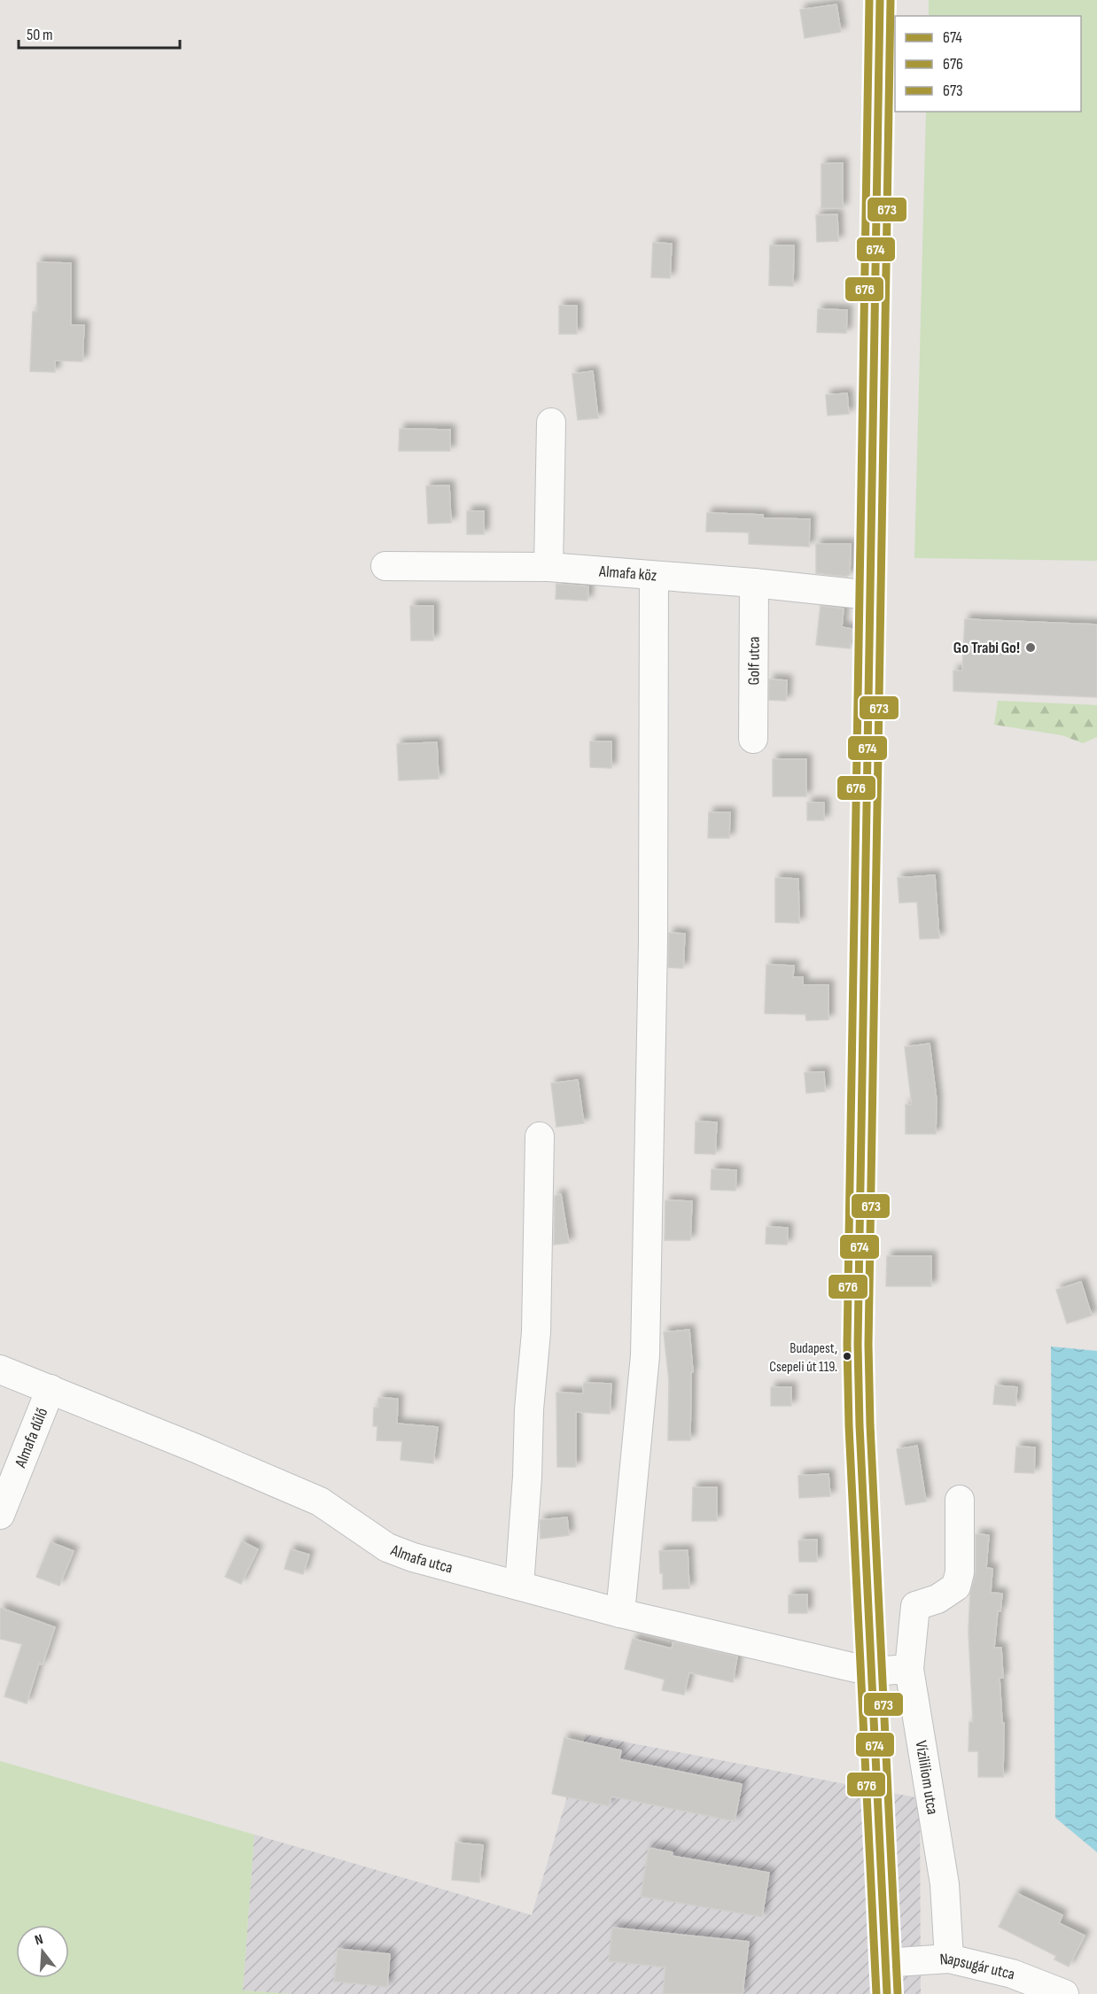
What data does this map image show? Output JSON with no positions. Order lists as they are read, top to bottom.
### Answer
{
  "streets": {
    "street": [
      "Almafa köz",
      "Golf utca",
      "Almafa dűlő",
      "Almafa utca",
      "Vízililiom utca",
      "Napsugár utca"
    ]
  },
  "crossings": [
    ["Almafa köz", "Golf utca"],
    ["Almafa dűlő", "Almafa utca"],
    ["Vízililiom utca", "Napsugár utca"]
  ],
  "places": ["Go Trabi Go!", "Budapest, Csepeli út 119."],
  "lines": ["transit line 674", "transit line 676", "transit line 673"],
  "legend": ["674", "676", "673"],
  "scale_bar": "50 m",
  "north": "top"
}
